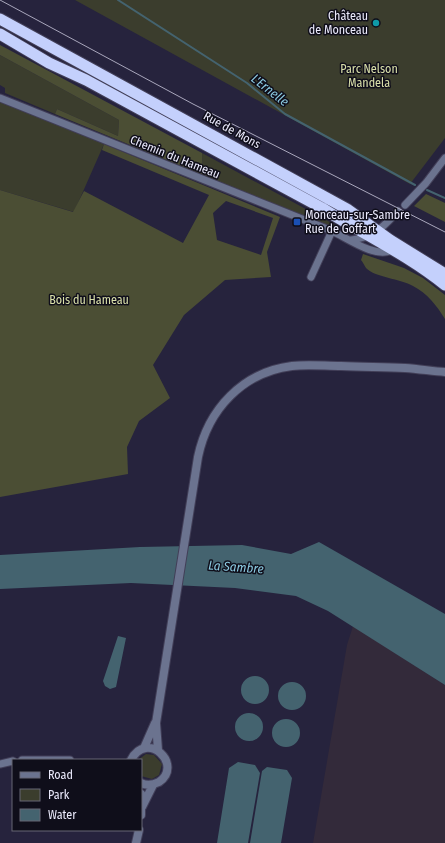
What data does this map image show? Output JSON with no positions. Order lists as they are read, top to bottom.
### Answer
{
  "streets": {
    "highway": ["Rue de Mons"],
    "street": ["Chemin du Hameau"]
  },
  "water": ["L'Ernelle", "La Sambre"],
  "parks": ["Parc Nelson Mandela", "Bois du Hameau"],
  "places": {
    "other": ["Château de Monceau"],
    "transit": ["Monceau-sur-Sambre Rue de Goffart"]
  },
  "legend": ["Road", "Park", "Water"]
}
